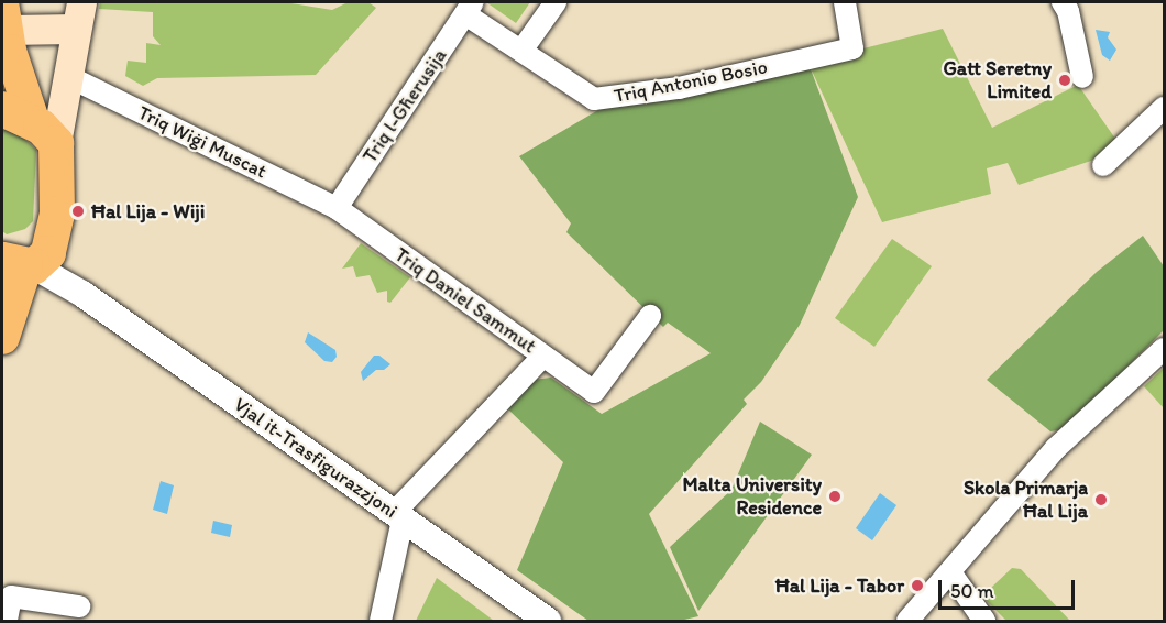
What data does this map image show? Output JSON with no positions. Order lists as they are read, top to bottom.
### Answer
{
  "streets": {
    "street": [
      "Triq Antonio Bosio",
      "Triq l-Għerusija",
      "Triq Wiġi Muscat",
      "Triq Daniel Sammut",
      "Vjal it-Trasfigurazzjoni"
    ]
  },
  "crossings": [
    ["Triq Antonio Bosio", "Triq l-Għerusija"],
    ["Triq l-Għerusija", "Triq Wiġi Muscat"],
    ["Triq l-Għerusija", "Triq Daniel Sammut"],
    ["Triq Wiġi Muscat", "Triq Daniel Sammut"]
  ],
  "places": [
    "Gatt Seretny Limited",
    "Ħal Lija - Wiji",
    "Malta University Residence",
    "Skola Primarja Ħal Lija",
    "Ħal Lija - Tabor"
  ],
  "scale_bar": "50 m"
}
